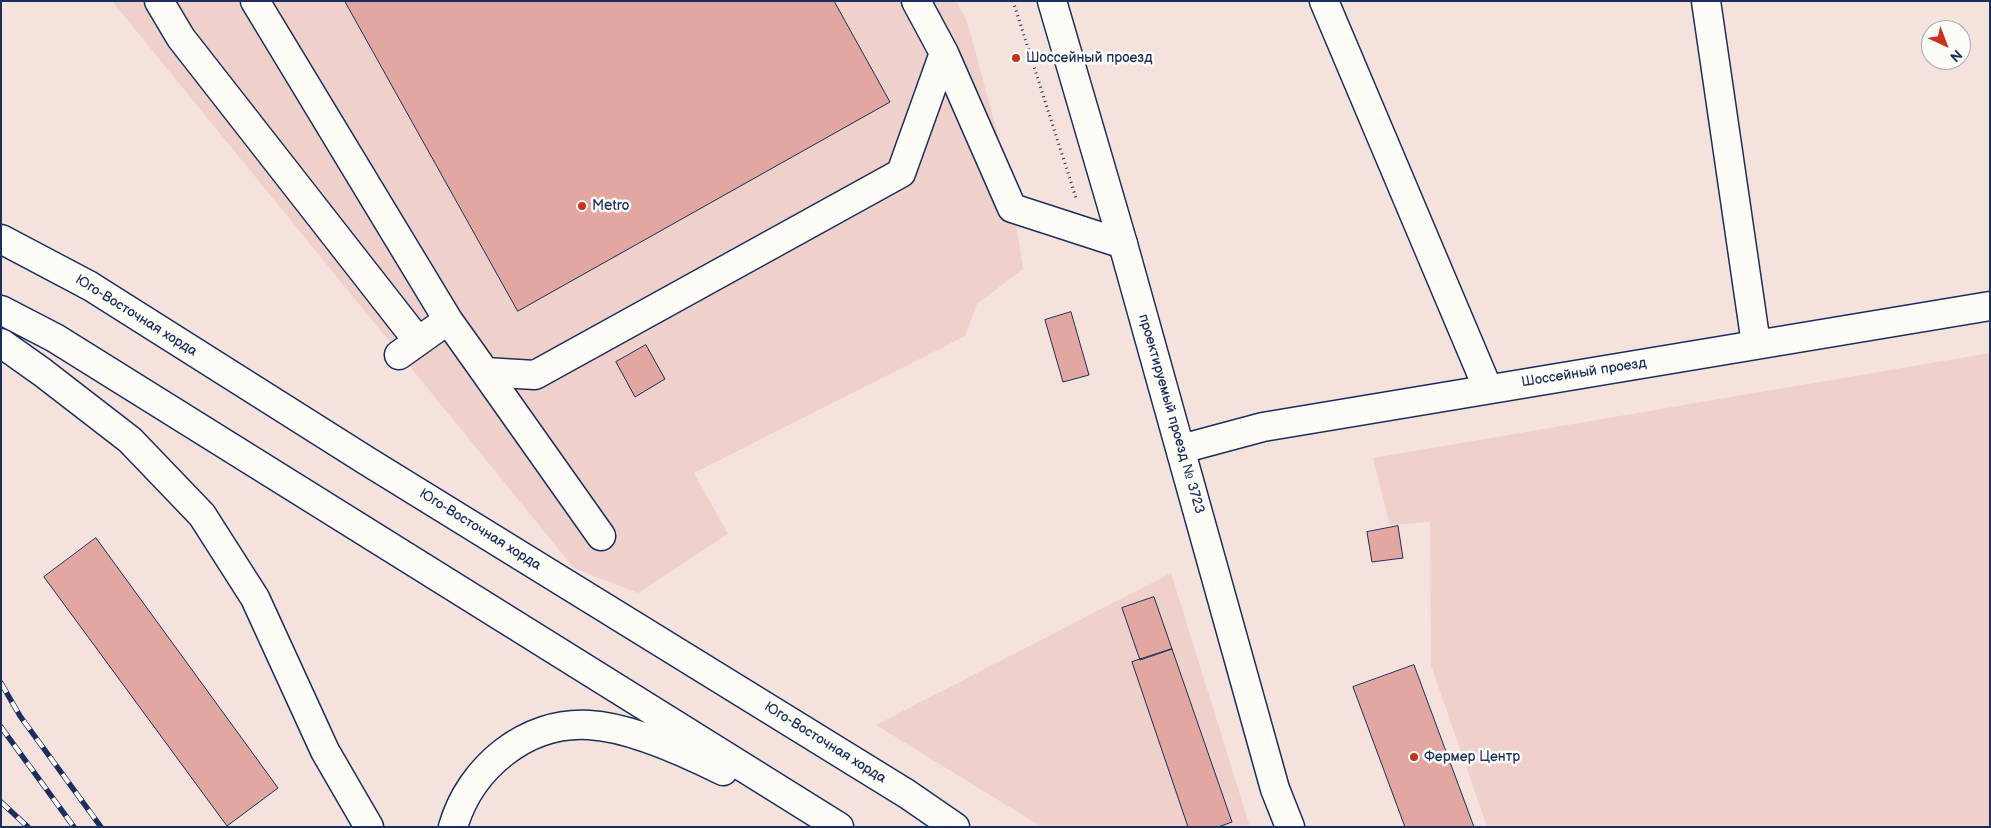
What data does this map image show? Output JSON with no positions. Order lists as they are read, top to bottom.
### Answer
{
  "streets": {
    "main road": ["Юго-Восточная хорда", "Шоссейный проезд", "проектируемый проезд № 3723"]
  },
  "crossings": [
    ["Шоссейный проезд", "проектируемый проезд № 3723"]
  ],
  "places": ["Шоссейный проезд", "Metro", "Фермер Центр"],
  "north": "bottom right"
}
